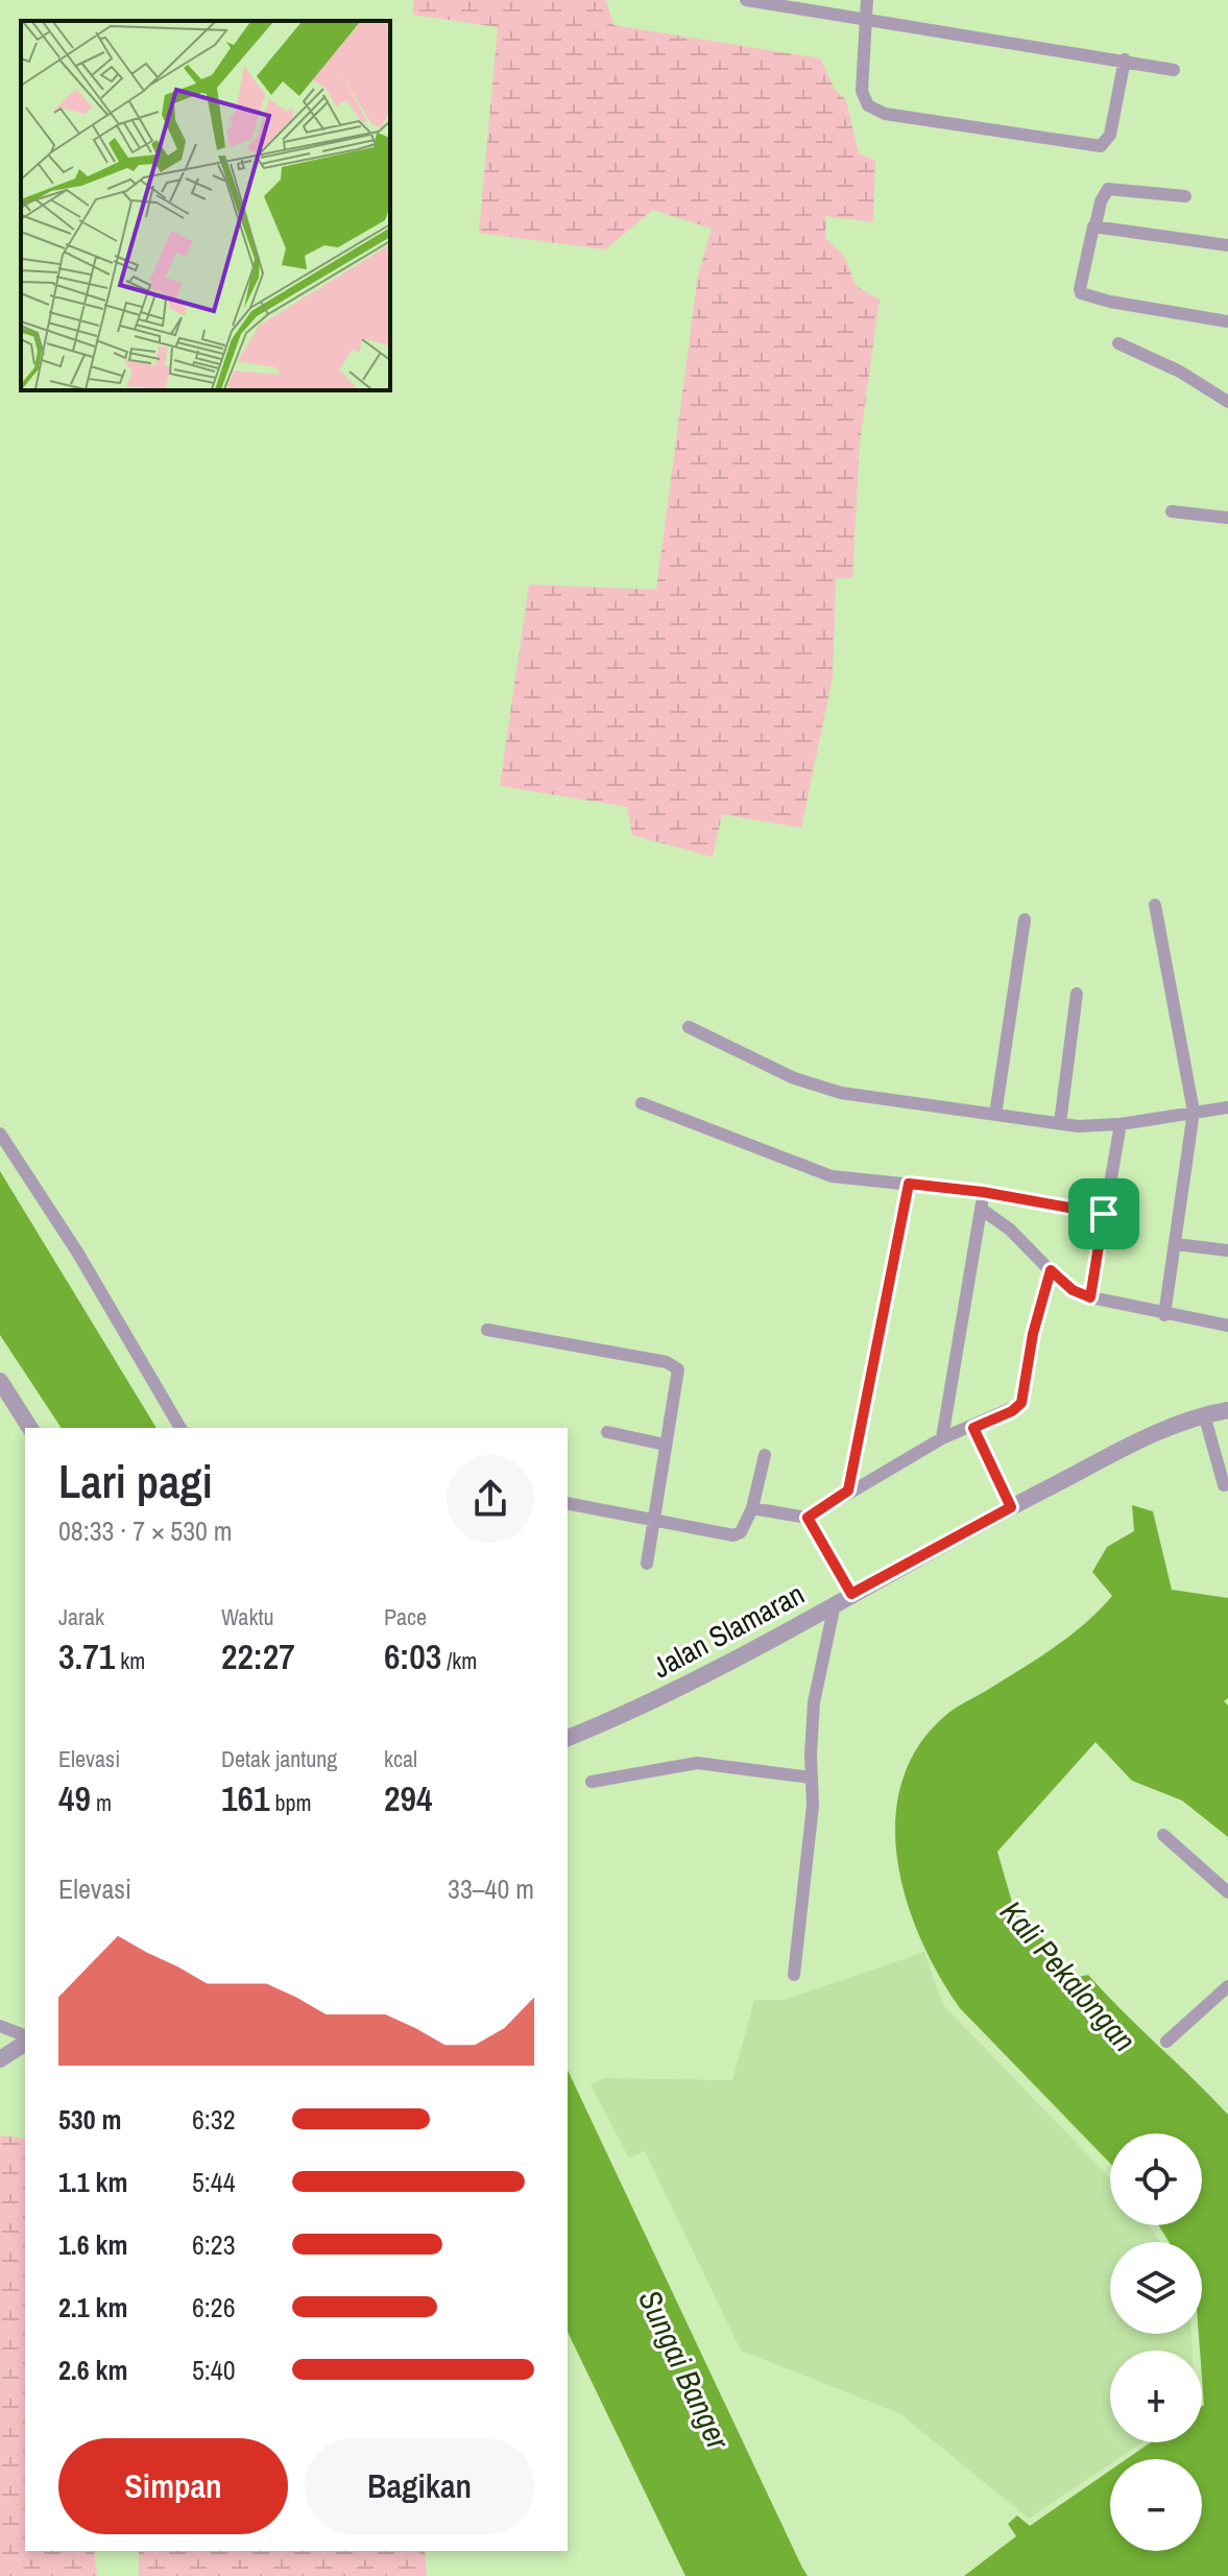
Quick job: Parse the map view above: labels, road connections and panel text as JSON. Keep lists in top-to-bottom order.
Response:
{
  "streets": {
    "street": ["Jalan Slamaran"]
  },
  "water": ["Kali Pekalongan", "Sungai Banger"],
  "page": {
    "heading": ["Lari pagi", "08:33 · 7 × 530 m"],
    "stats": [
      ["Jarak", "3.71 km"],
      ["Waktu", "22:27"],
      ["Pace", "6:03 /km"],
      ["Elevasi", "49 m"],
      ["Detak jantung", "161 bpm"],
      ["kcal", "294"]
    ],
    "chart": ["Elevasi", "33–40 m"],
    "list": [
      {
        "name": "530 m",
        "note": "6:32"
      },
      {
        "name": "1.1 km",
        "note": "5:44"
      },
      {
        "name": "1.6 km",
        "note": "6:23"
      },
      {
        "name": "2.1 km",
        "note": "6:26"
      },
      {
        "name": "2.6 km",
        "note": "5:40"
      }
    ],
    "map_buttons": ["+", "−"],
    "buttons": ["Simpan", "Bagikan"]
  }
}
